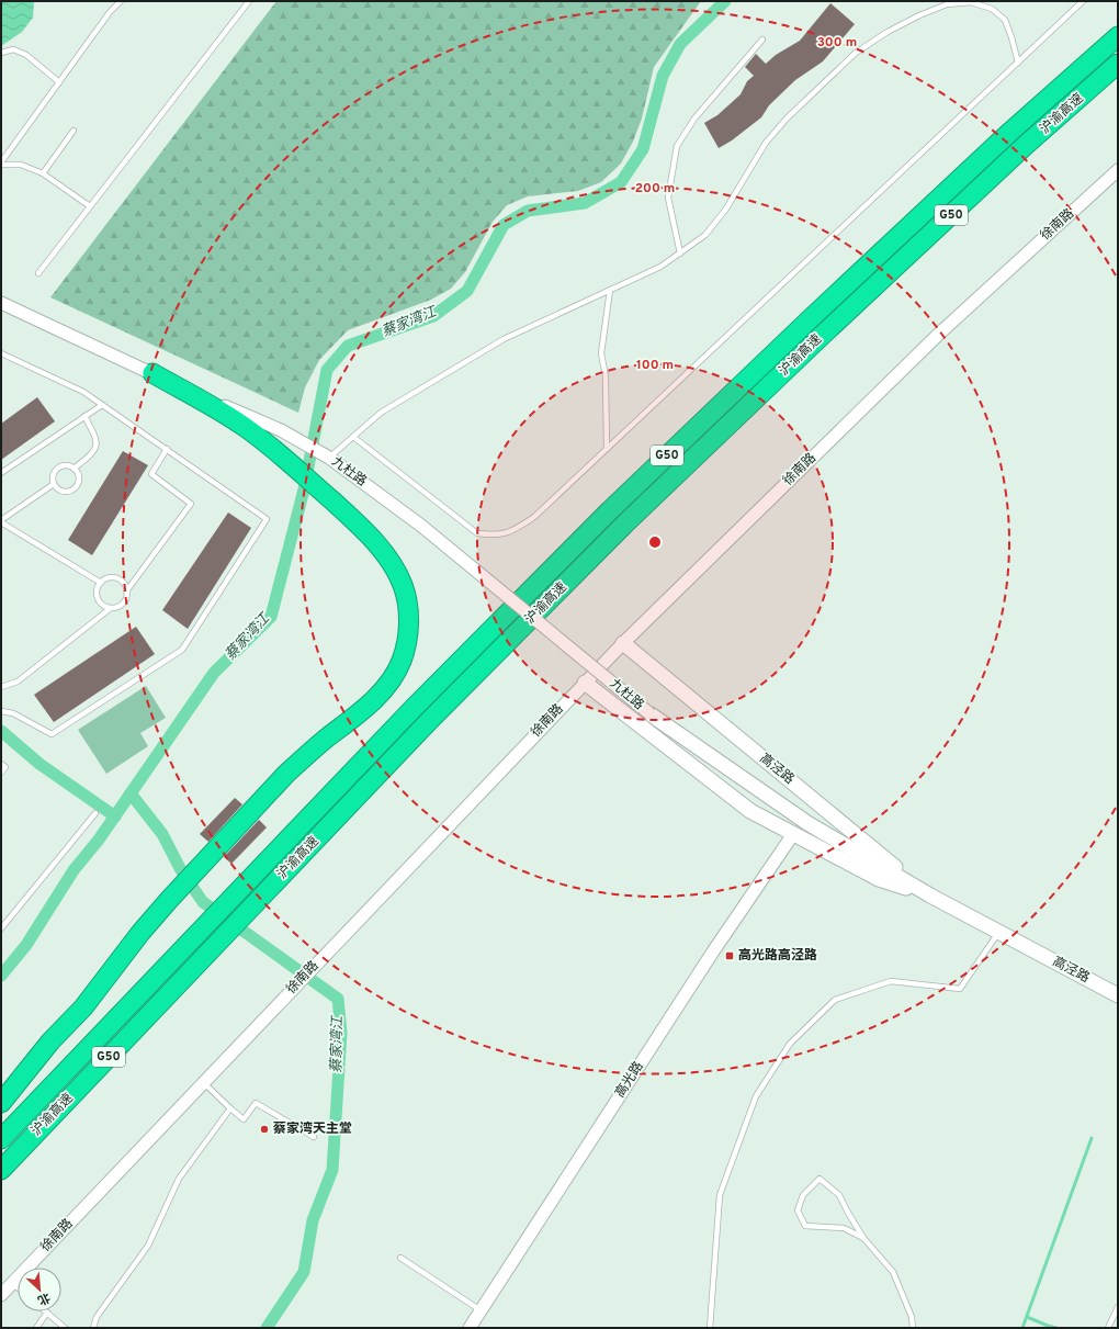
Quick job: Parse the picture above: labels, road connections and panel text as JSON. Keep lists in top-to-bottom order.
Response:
{
  "streets": {
    "highway": ["沪渝高速", "G50"],
    "main road": ["高泾路"],
    "street": ["徐南路", "九杜路", "高光路"]
  },
  "crossings": [
    ["徐南路", "高泾路"],
    ["九杜路", "高泾路"],
    ["高泾路", "高光路"]
  ],
  "water": ["蔡家湾江"],
  "places": {
    "transit": ["高光路高泾路"],
    "other": ["蔡家湾天主堂"]
  },
  "north": "bottom right",
  "rings": ["300 m", "200 m", "100 m"]
}
